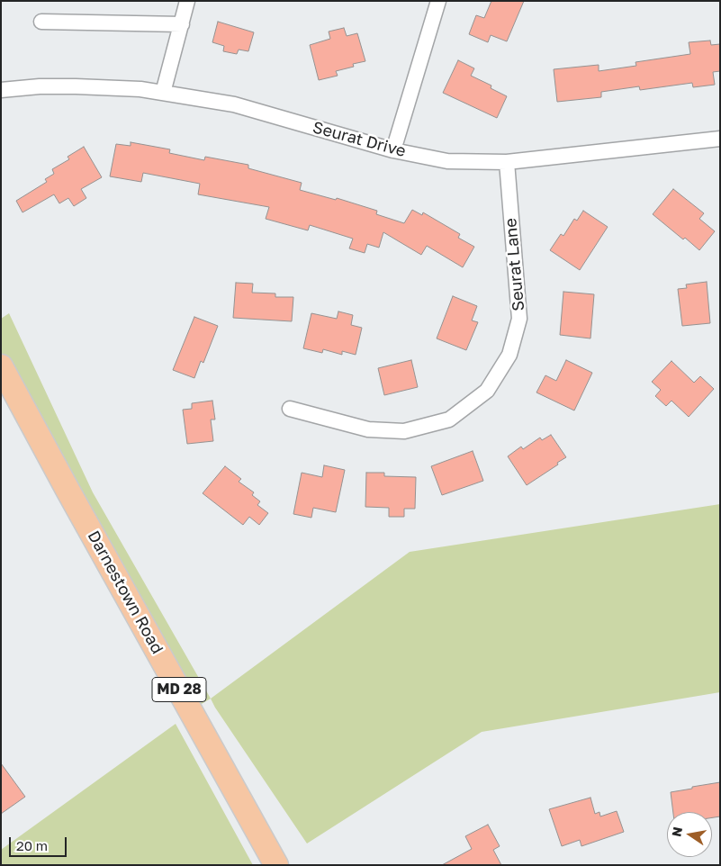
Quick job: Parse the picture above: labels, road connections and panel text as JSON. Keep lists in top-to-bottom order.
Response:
{
  "streets": {
    "main road": ["Darnestown Road", "MD 28"],
    "street": ["Seurat Drive", "Seurat Lane"]
  },
  "crossings": [
    ["Seurat Drive", "Seurat Lane"]
  ],
  "scale_bar": "20 m",
  "north": "left"
}
